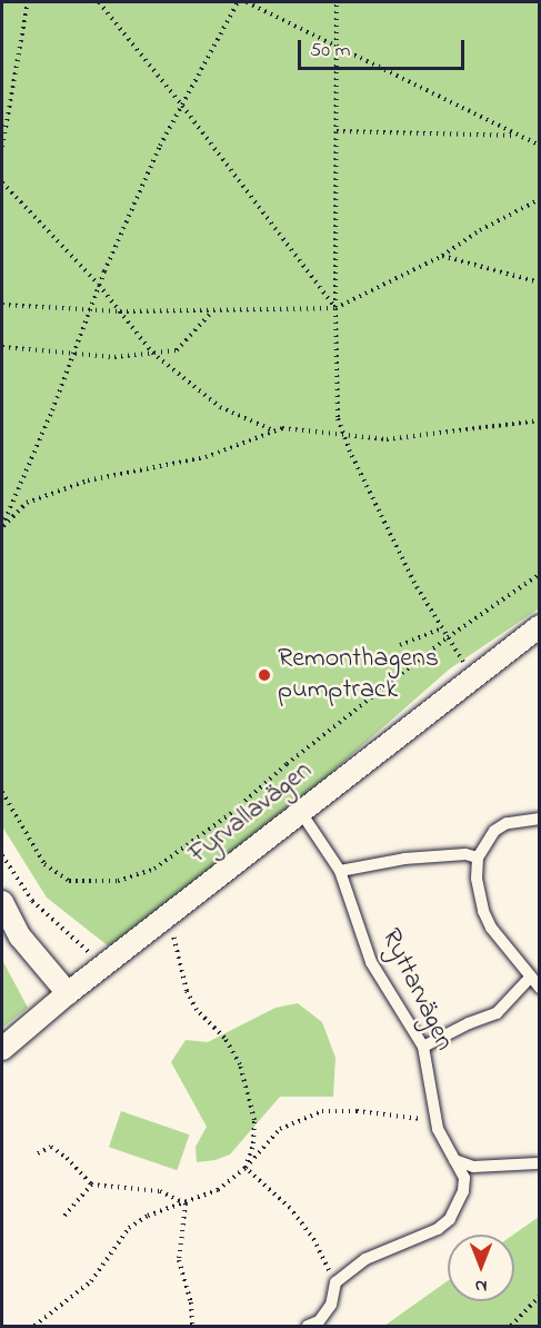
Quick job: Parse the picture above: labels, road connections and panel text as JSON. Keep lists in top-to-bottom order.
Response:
{
  "streets": {
    "street": ["Fyrvallavägen"],
    "lane": ["Ryttarvägen"]
  },
  "crossings": [
    ["Fyrvallavägen", "Ryttarvägen"]
  ],
  "places": ["Remonthagens pumptrack"],
  "scale_bar": "50 m",
  "north": "bottom"
}
